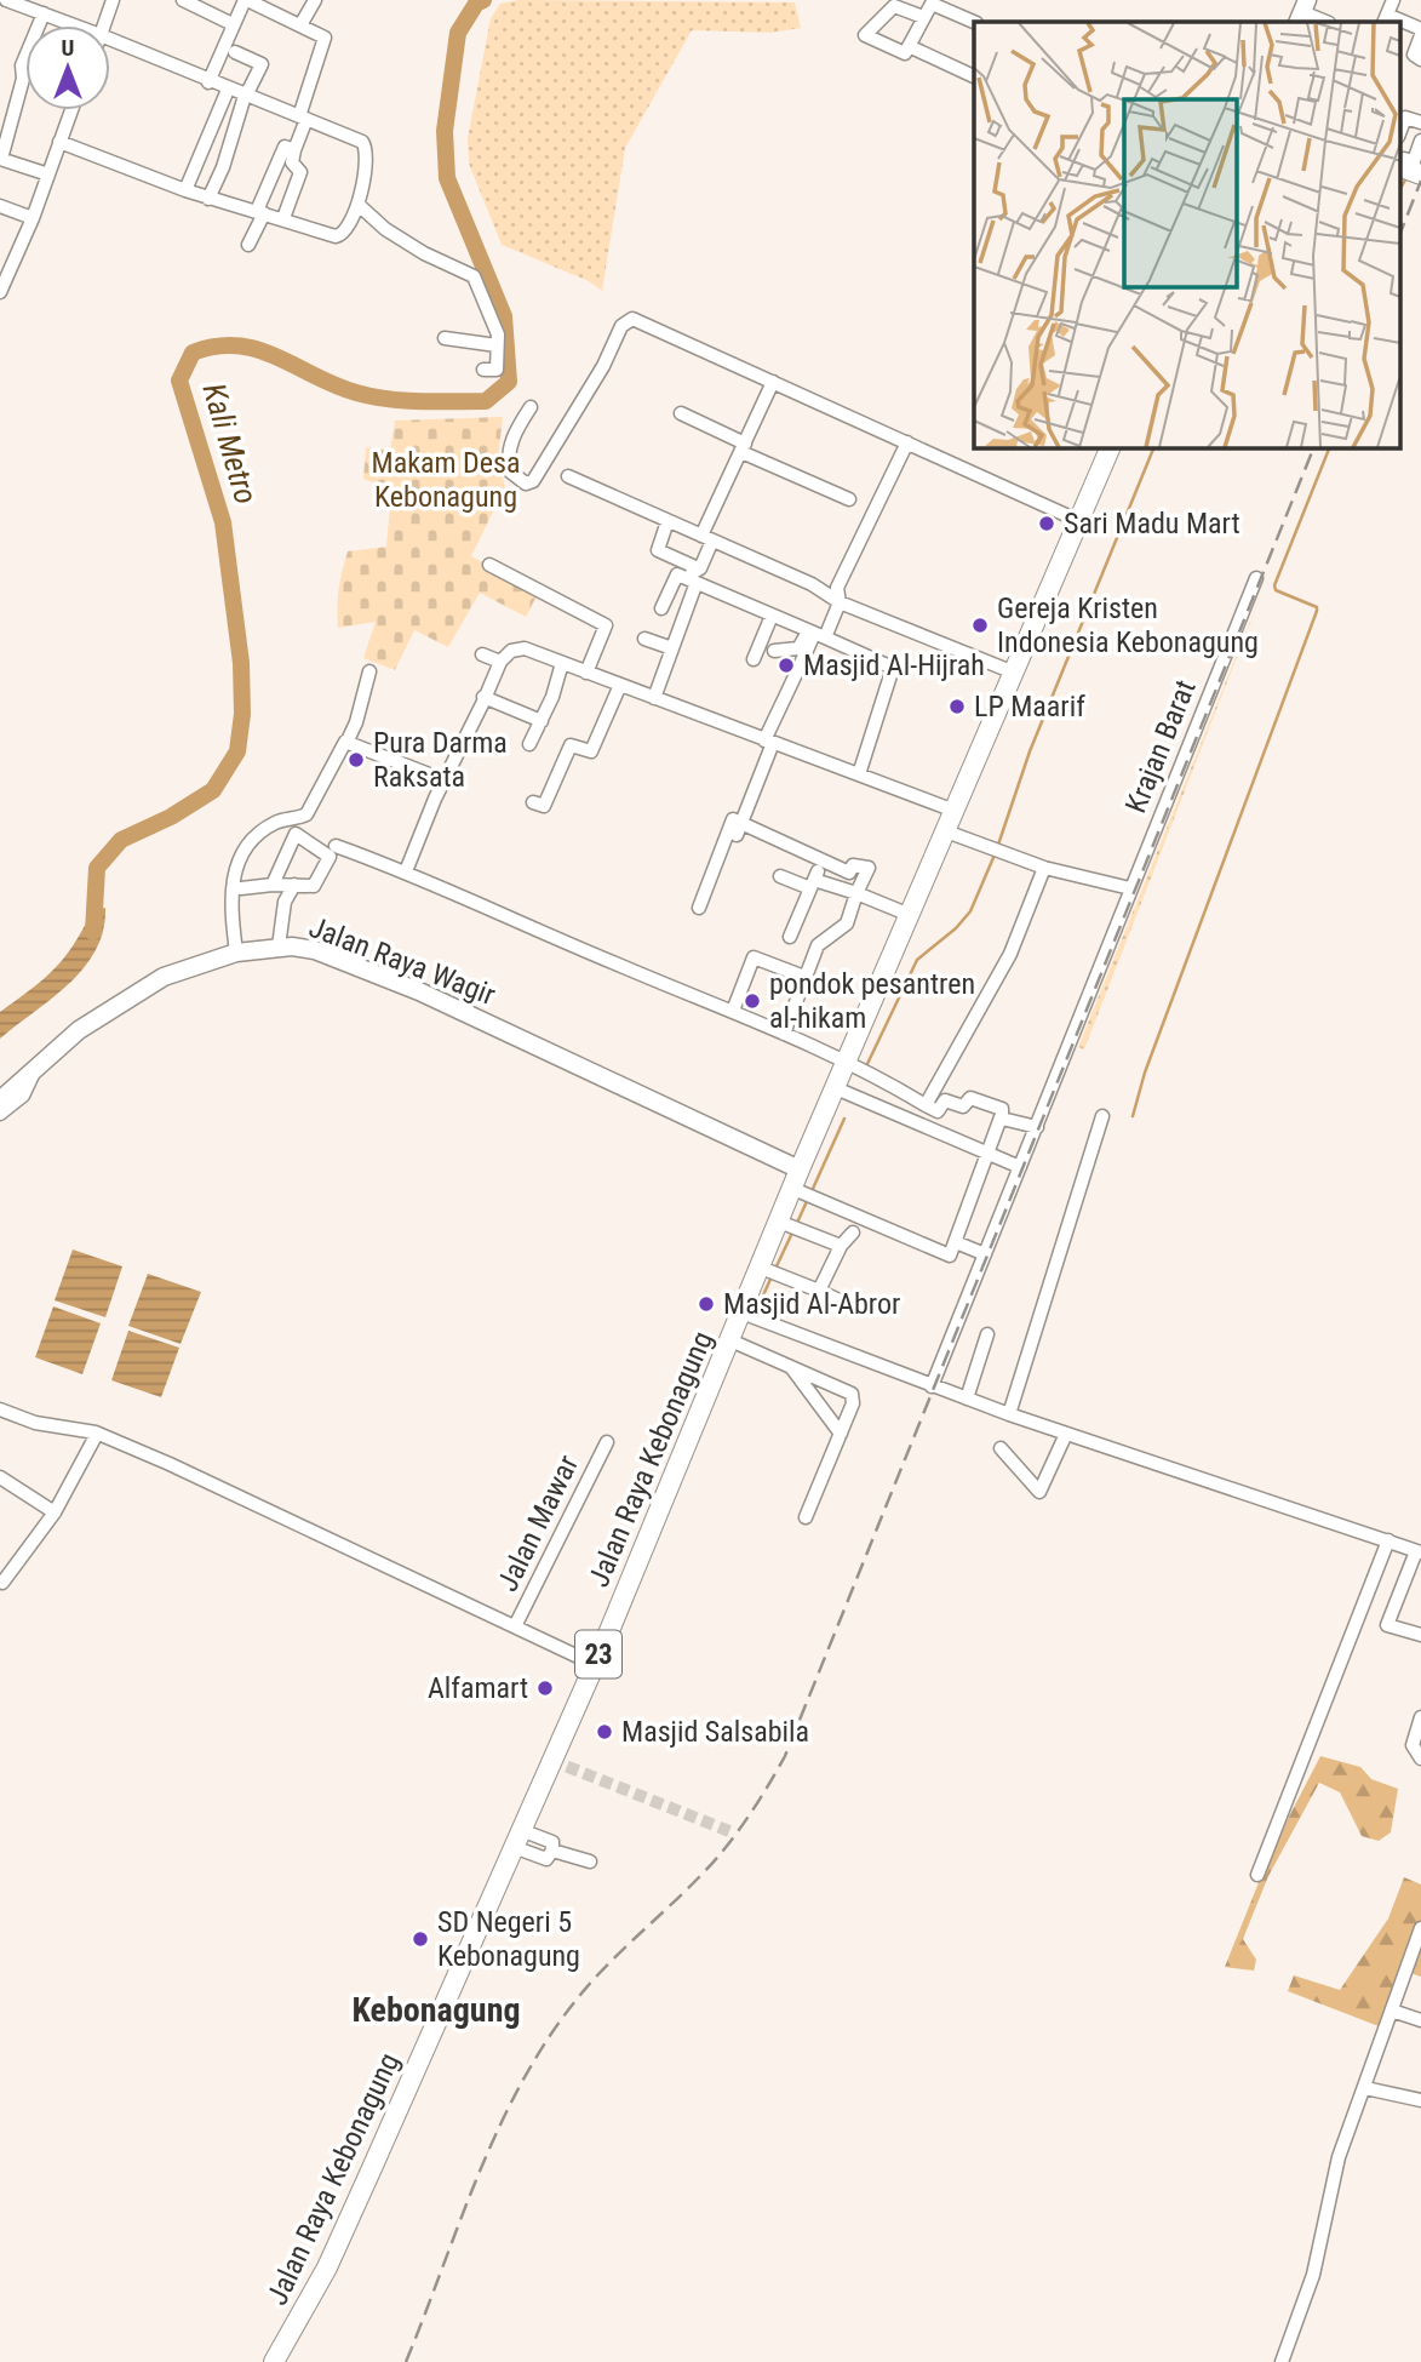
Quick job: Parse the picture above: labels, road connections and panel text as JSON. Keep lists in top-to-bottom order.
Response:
{
  "streets": {
    "highway": ["Jalan Raya Kebonagung", "23"],
    "main road": ["Jalan Raya Wagir"],
    "street": ["Krajan Barat", "Jalan Mawar"]
  },
  "crossings": [
    ["Jalan Raya Wagir", "Jalan Raya Kebonagung"],
    ["Jalan Raya Kebonagung", "23"]
  ],
  "districts": ["Kebonagung"],
  "water": ["Kali Metro"],
  "parks": ["Makam Desa Kebonagung"],
  "places": [
    "Sari Madu Mart",
    "Gereja Kristen Indonesia Kebonagung",
    "Masjid Al-Hijrah",
    "LP Maarif",
    "Pura Darma Raksata",
    "pondok pesantren al-hikam",
    "Masjid Al-Abror",
    "Alfamart",
    "Masjid Salsabila",
    "SD Negeri 5 Kebonagung"
  ],
  "north": "top"
}
